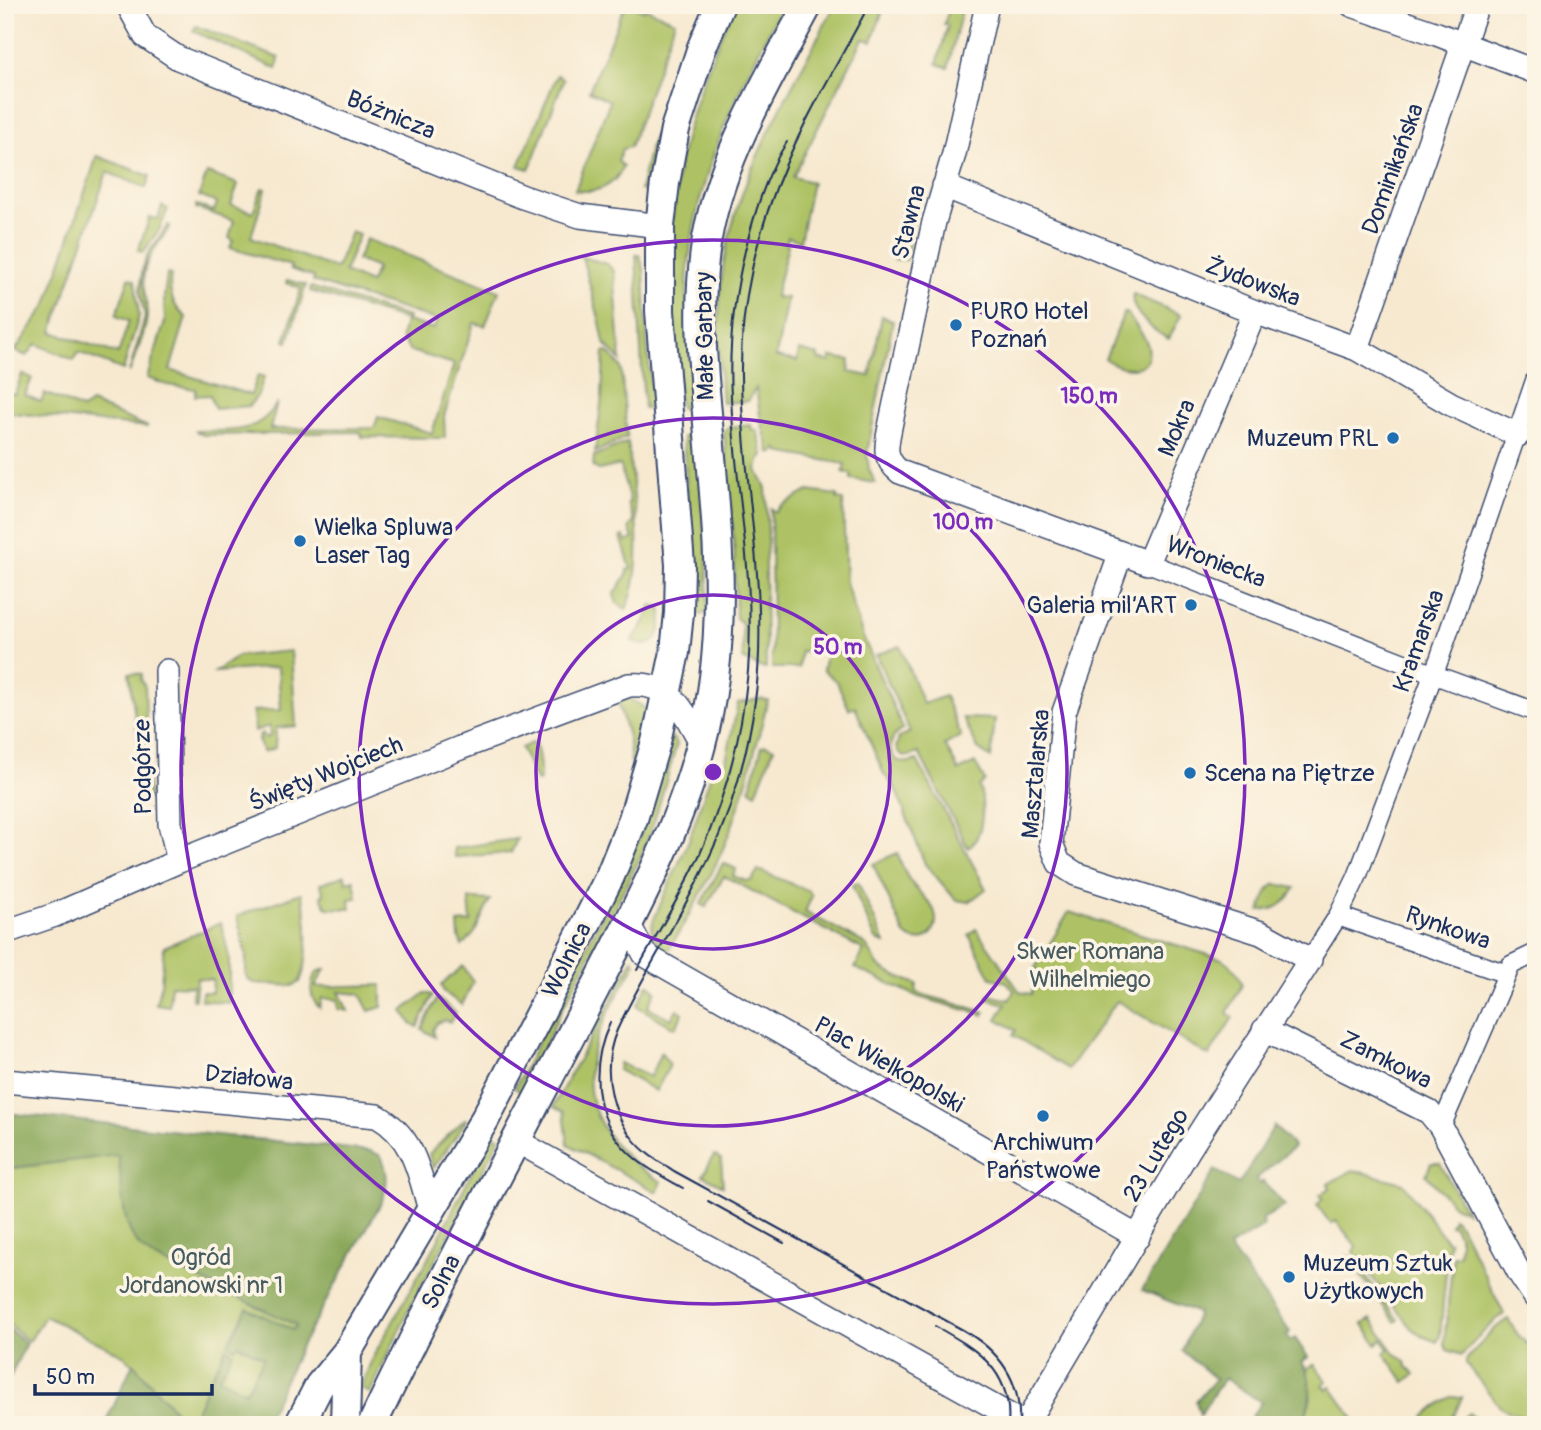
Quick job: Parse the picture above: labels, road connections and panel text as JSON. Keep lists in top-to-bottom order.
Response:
{
  "streets": {
    "street": [
      "Bóżnicza",
      "Dominikańska",
      "Stawna",
      "Żydowska",
      "Małe Garbary",
      "Mokra",
      "Wroniecka",
      "Kramarska",
      "Podgórze",
      "Święty Wojciech",
      "Masztalarska",
      "Rynkowa",
      "Wolnica",
      "Zamkowa",
      "Plac Wielkopolski",
      "Działowa",
      "23 Lutego",
      "Solna"
    ]
  },
  "crossings": [
    ["Bóżnicza", "Małe Garbary"],
    ["Dominikańska", "Żydowska"],
    ["Stawna", "Żydowska"],
    ["Stawna", "Wroniecka"],
    ["Żydowska", "Mokra"],
    ["Żydowska", "Kramarska"],
    ["Małe Garbary", "Święty Wojciech"],
    ["Małe Garbary", "Wolnica"],
    ["Mokra", "Wroniecka"],
    ["Wroniecka", "Kramarska"],
    ["Wroniecka", "Masztalarska"],
    ["Kramarska", "Rynkowa"],
    ["Kramarska", "23 Lutego"],
    ["Podgórze", "Święty Wojciech"],
    ["Święty Wojciech", "Wolnica"],
    ["Masztalarska", "23 Lutego"],
    ["Rynkowa", "Zamkowa"],
    ["Rynkowa", "23 Lutego"],
    ["Wolnica", "Plac Wielkopolski"],
    ["Wolnica", "Działowa"],
    ["Wolnica", "Solna"],
    ["Zamkowa", "23 Lutego"],
    ["Plac Wielkopolski", "23 Lutego"],
    ["Działowa", "Solna"]
  ],
  "parks": ["Skwer Romana Wilhelmiego", "Ogród Jordanowski nr 1"],
  "places": [
    "PURO Hotel Poznań",
    "Muzeum PRL",
    "Wielka Spluwa Laser Tag",
    "Galeria mil’ART",
    "Scena na Piętrze",
    "Archiwum Państwowe",
    "Muzeum Sztuk Użytkowych"
  ],
  "scale_bar": "50 m",
  "rings": ["150 m", "100 m", "50 m"]
}
